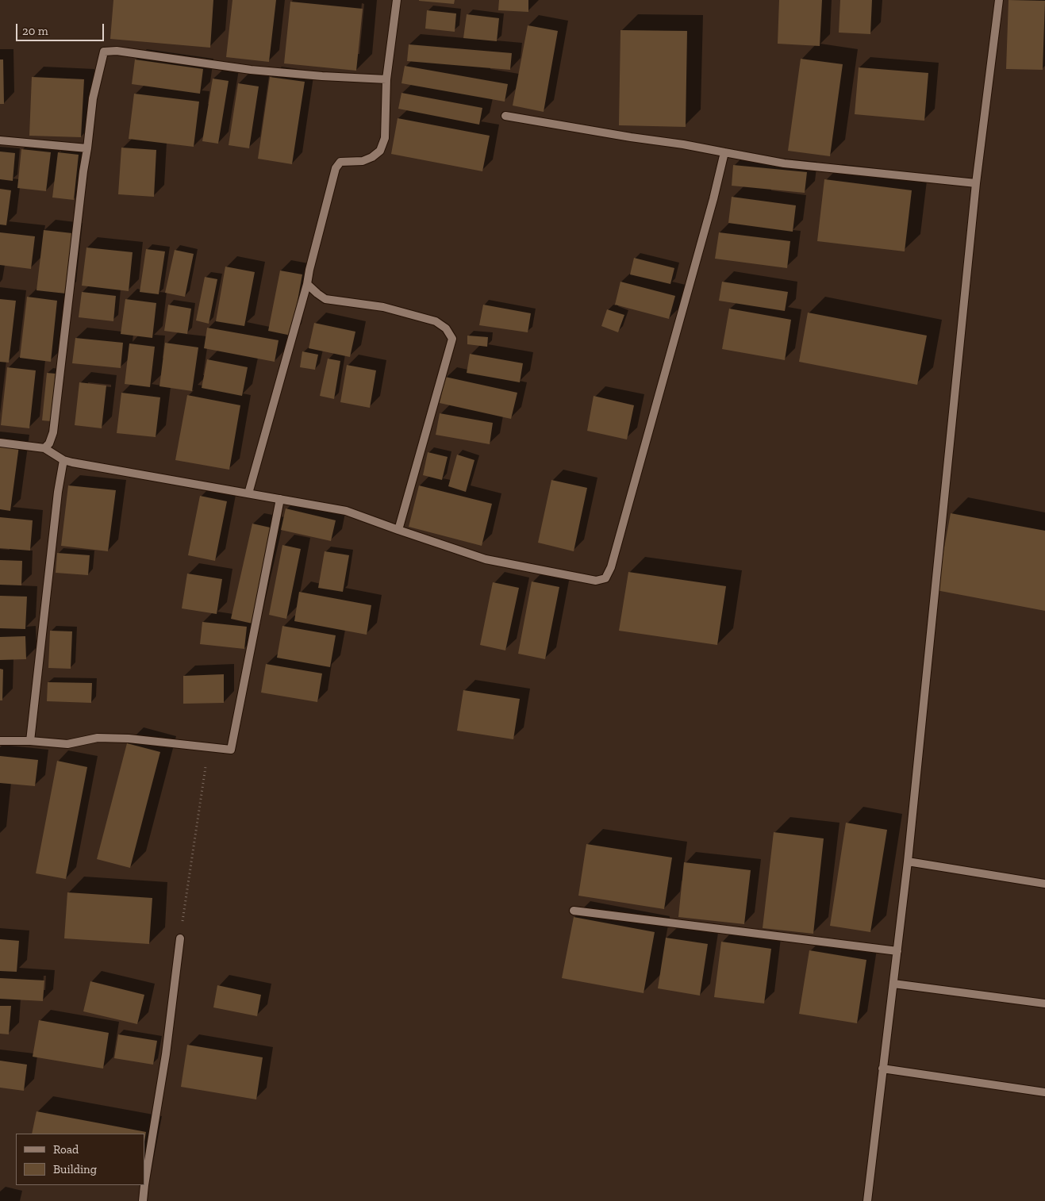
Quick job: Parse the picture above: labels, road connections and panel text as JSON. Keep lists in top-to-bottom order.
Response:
{
  "legend": ["Road", "Building"],
  "scale_bar": "20 m"
}
